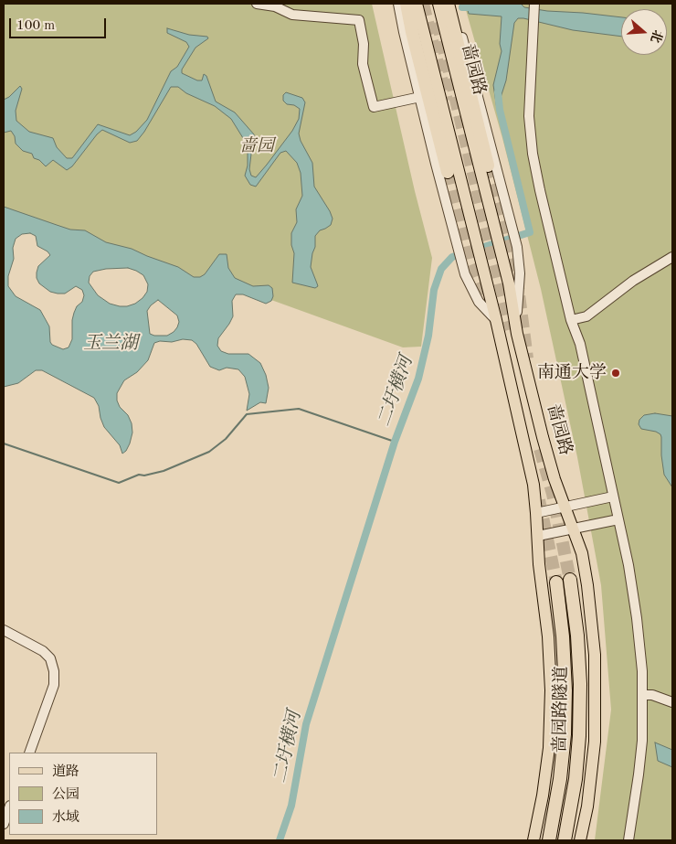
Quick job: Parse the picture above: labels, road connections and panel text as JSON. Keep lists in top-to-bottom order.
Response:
{
  "streets": {
    "highway": ["啬园路隧道"],
    "main road": ["啬园路"]
  },
  "water": ["玉兰湖", "二圩横河"],
  "parks": ["啬园"],
  "places": ["南通大学"],
  "legend": ["道路", "公园", "水域"],
  "scale_bar": "100 m",
  "north": "right"
}
